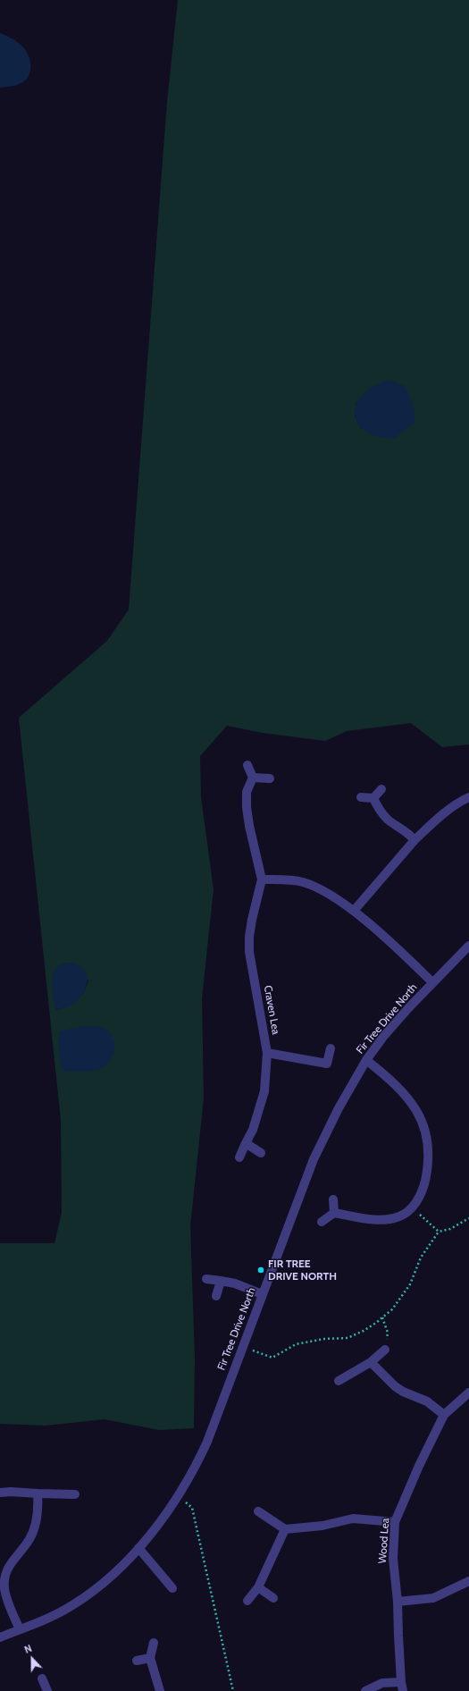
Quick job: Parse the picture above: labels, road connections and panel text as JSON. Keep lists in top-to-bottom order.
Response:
{
  "streets": {
    "street": ["Craven Lea", "Fir Tree Drive North", "Wood Lea"]
  },
  "places": ["FIR TREE DRIVE NORTH"],
  "north": "top"
}
